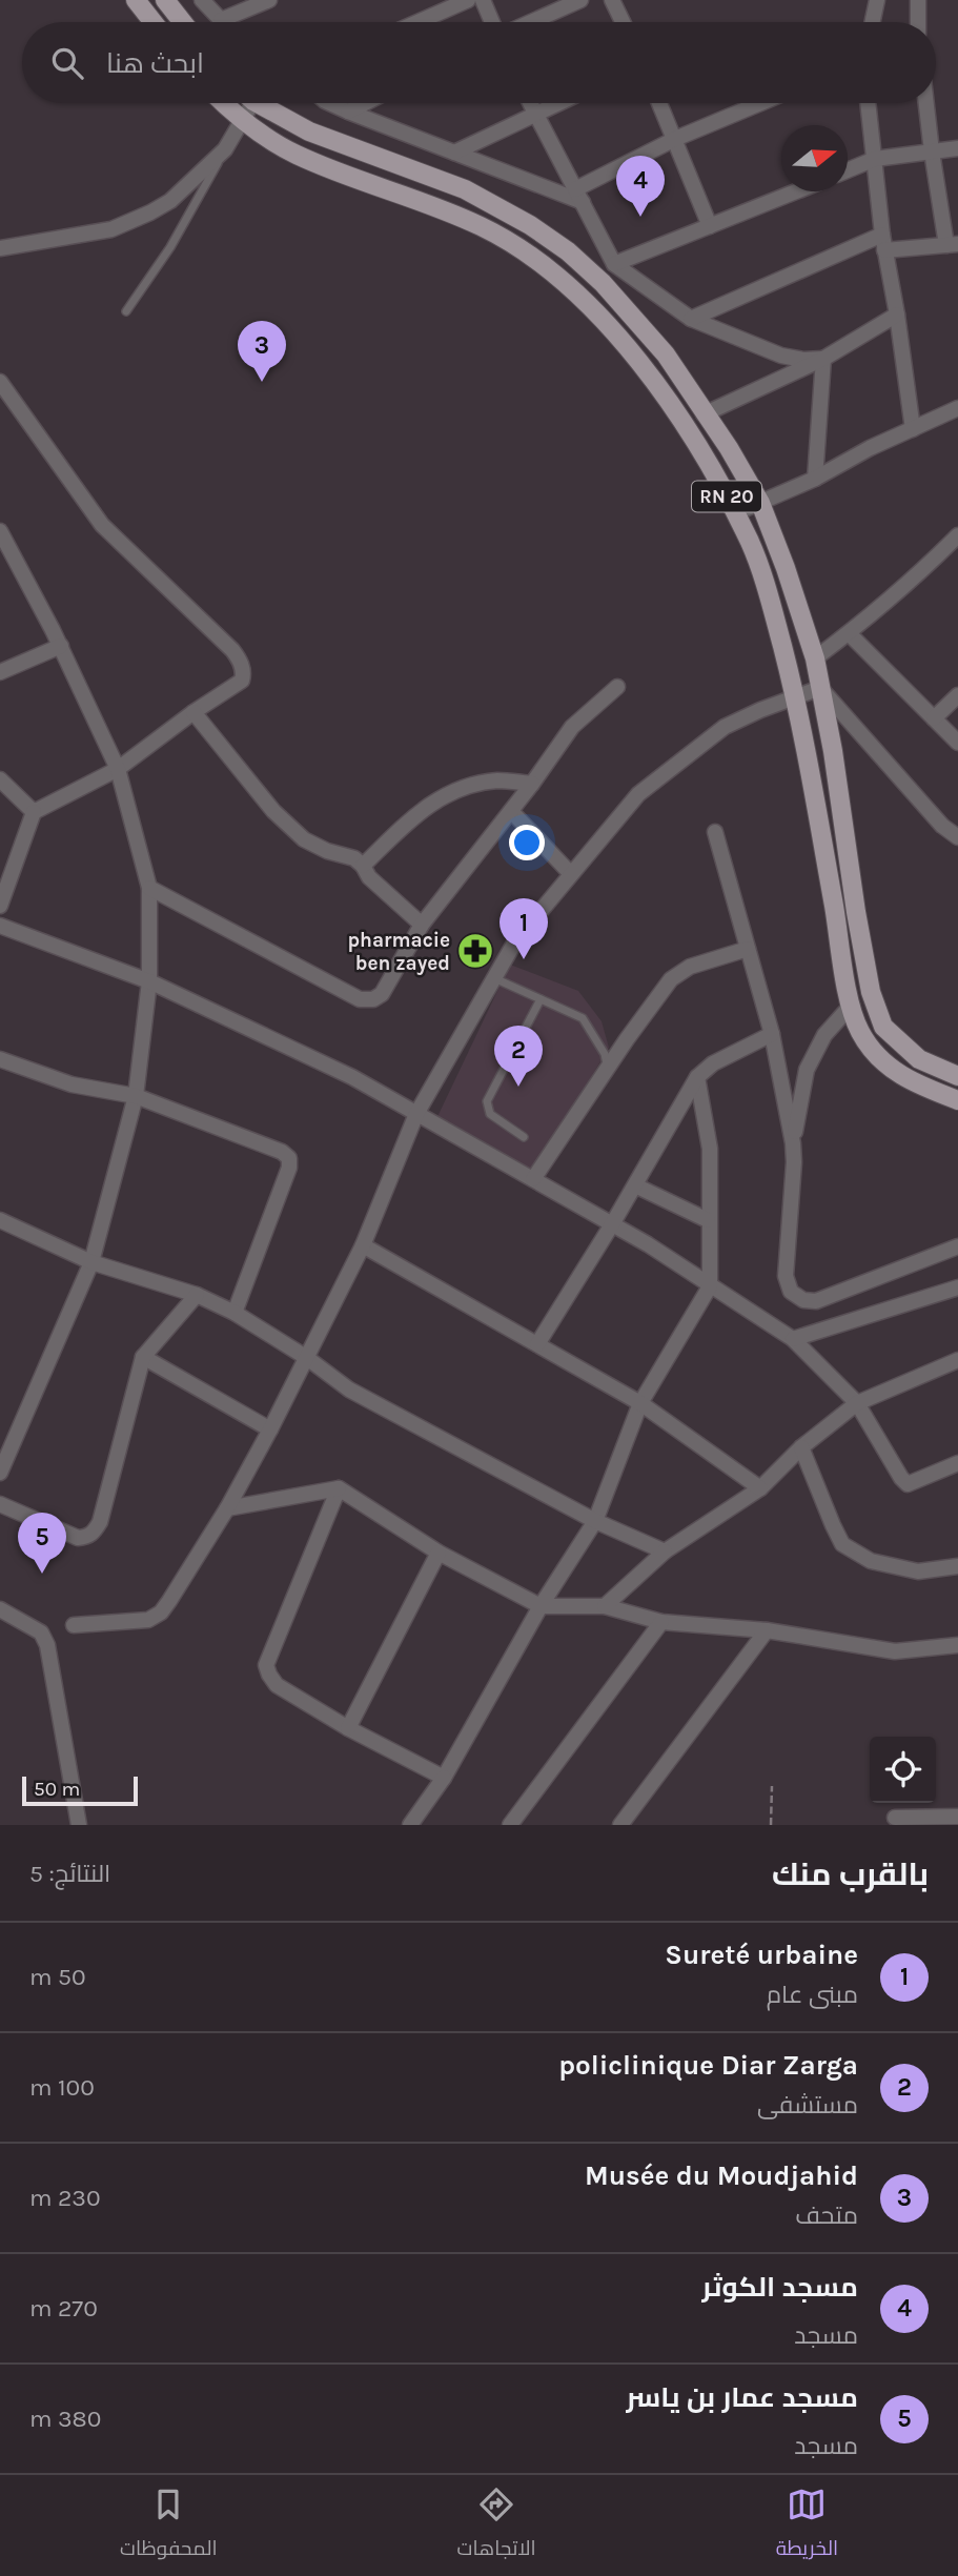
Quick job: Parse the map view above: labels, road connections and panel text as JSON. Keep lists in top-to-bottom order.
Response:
{
  "streets": {
    "main road": ["RN 20"]
  },
  "places": {
    "pharmacy": ["pharmacie ben zayed"]
  },
  "scale_bar": "50 m",
  "north": "right",
  "page": {
    "search": "ابحث هنا",
    "pins": [
      "4",
      "3",
      "1",
      "2",
      "5"
    ],
    "scale": "50 m",
    "heading": ["بالقرب منك", "النتائج: 5"],
    "list": [
      {
        "mark": "1",
        "name": "Sureté urbaine",
        "note": "مبنى عام",
        "value": "50 m"
      },
      {
        "mark": "2",
        "name": "policlinique Diar Zarga",
        "note": "مستشفى",
        "value": "100 m"
      },
      {
        "mark": "3",
        "name": "Musée du Moudjahid",
        "note": "متحف",
        "value": "230 m"
      },
      {
        "mark": "4",
        "name": "مسجد الكوثر",
        "note": "مسجد",
        "value": "270 m"
      },
      {
        "mark": "5",
        "name": "مسجد عمار بن ياسر",
        "note": "مسجد",
        "value": "380 m"
      }
    ],
    "nav": ["الخريطة", "الاتجاهات", "المحفوظات"]
  }
}
